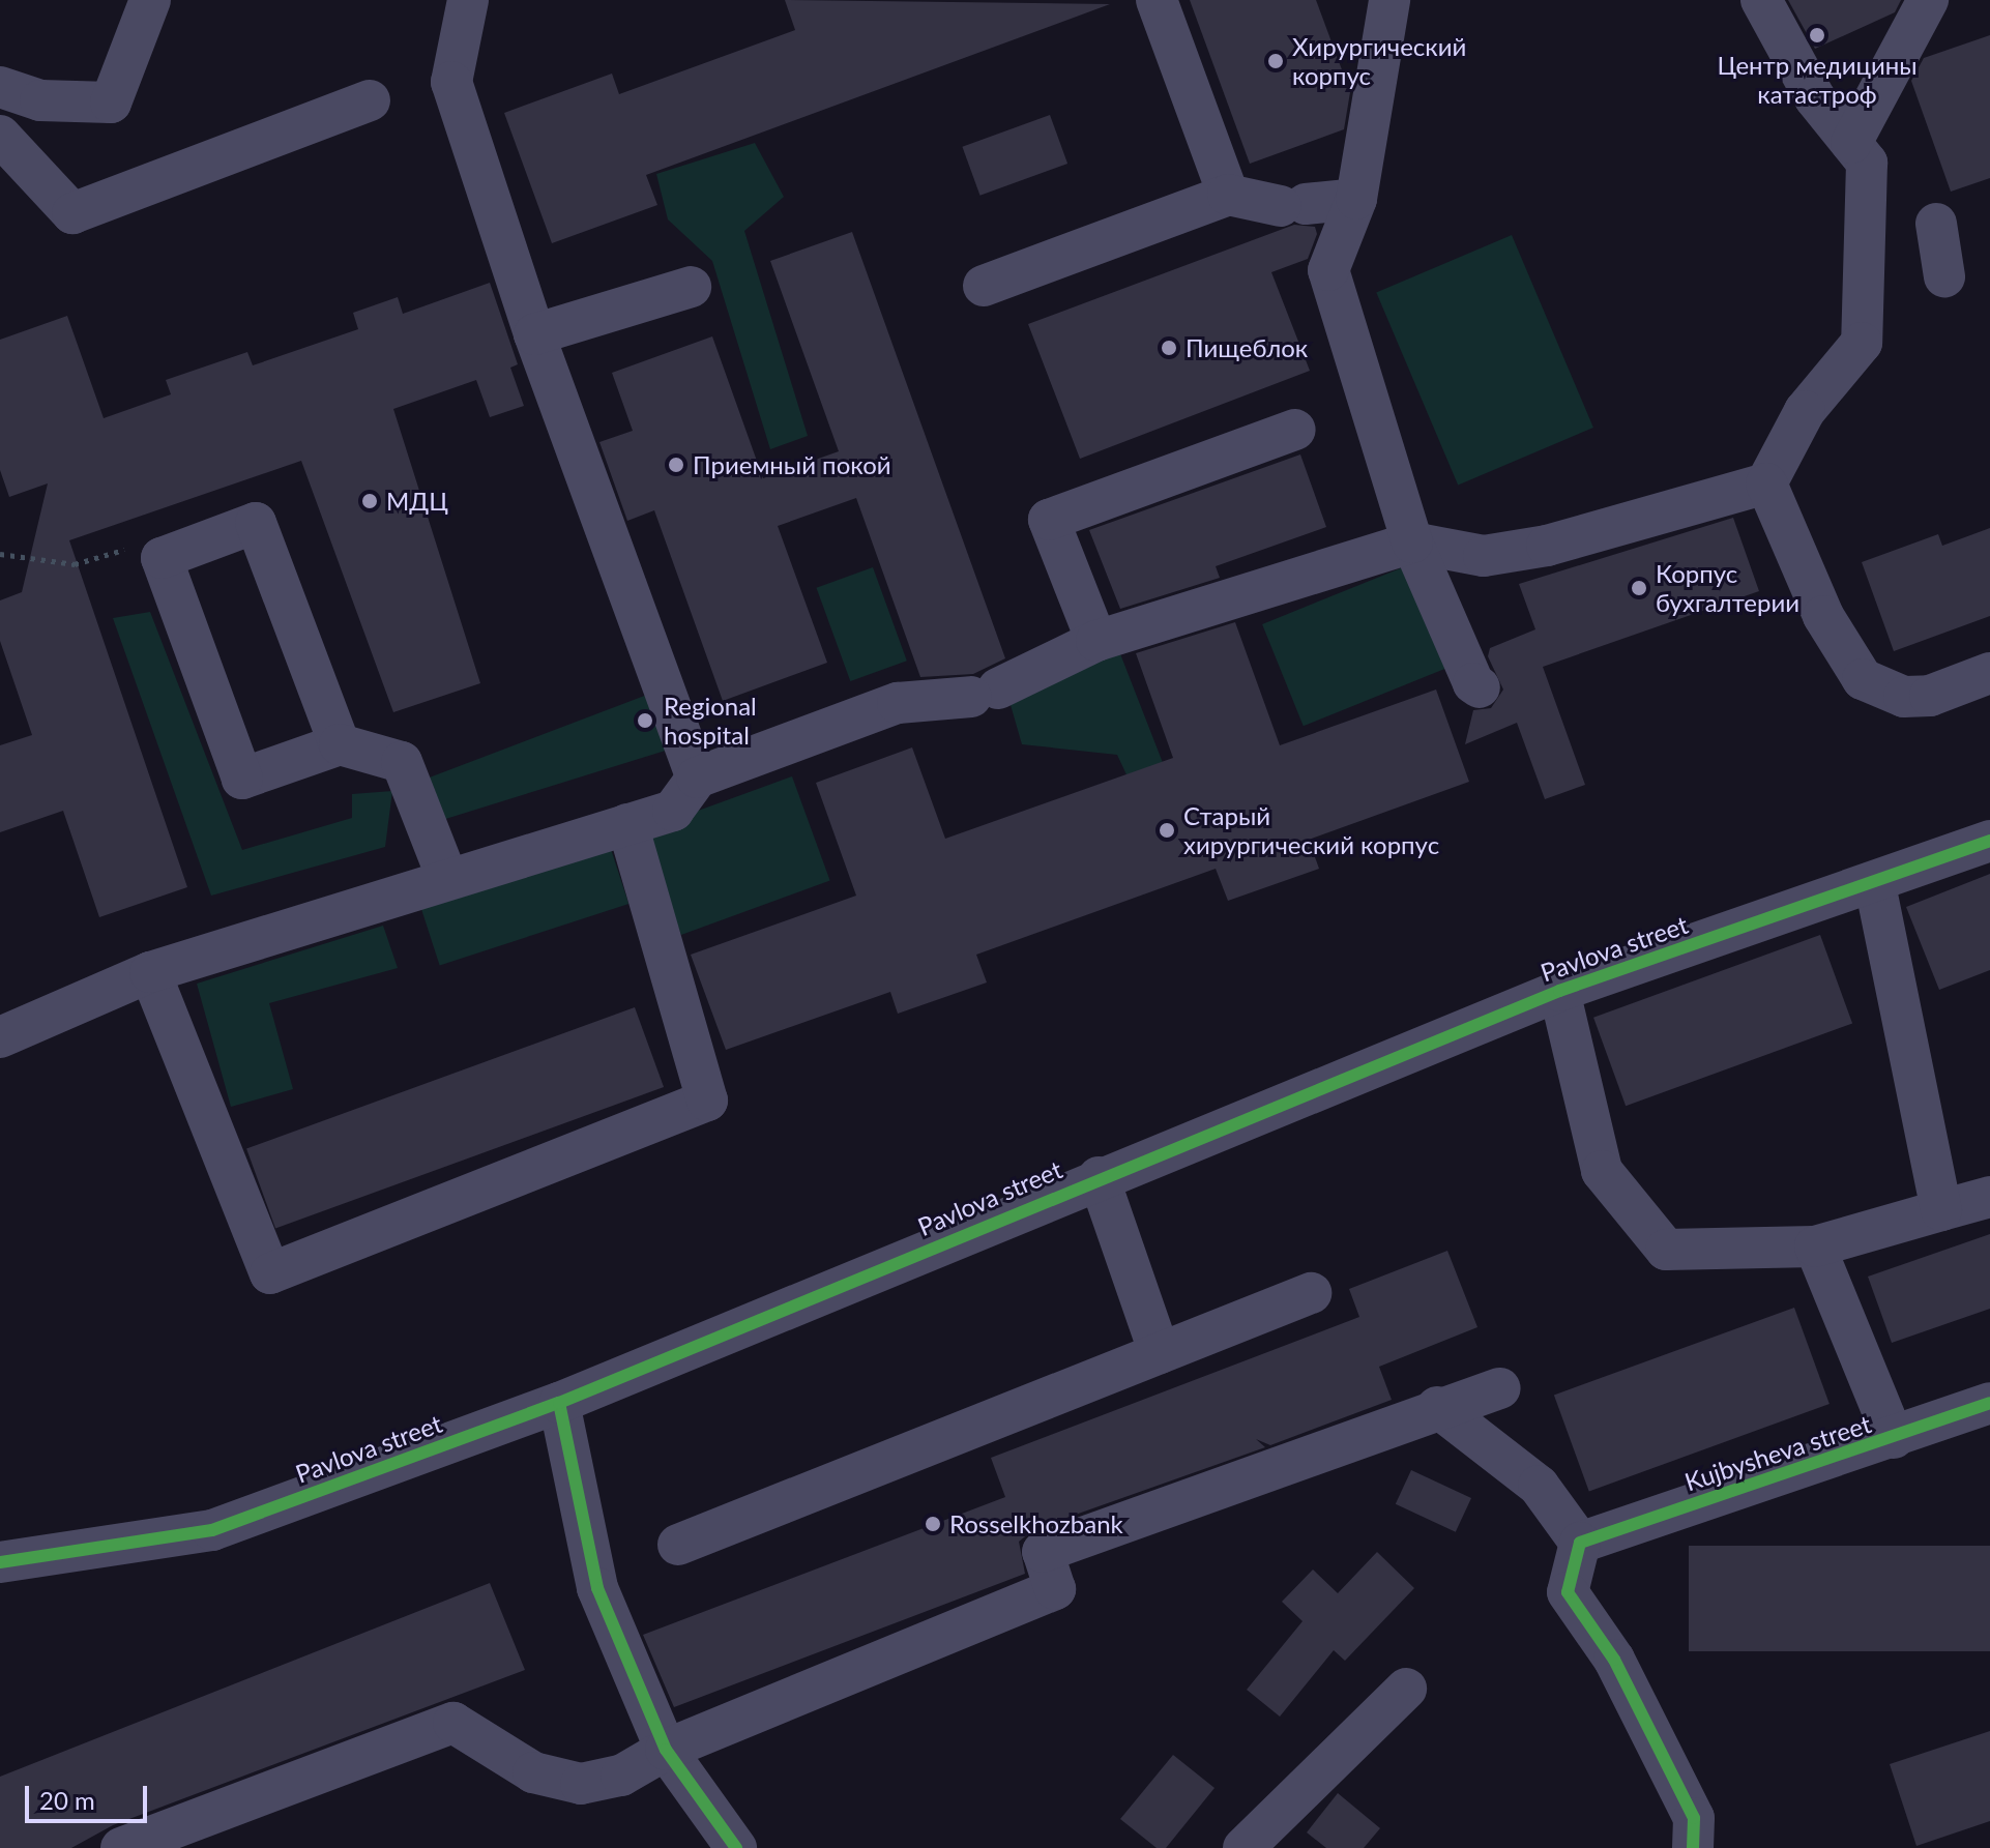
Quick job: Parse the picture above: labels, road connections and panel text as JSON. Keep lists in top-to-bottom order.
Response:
{
  "streets": {
    "street": ["Pavlova street", "Kujbysheva street"]
  },
  "places": [
    "Центр медицины катастроф",
    "Хирургический корпус",
    "Пищеблок",
    "Приемный покой",
    "МДЦ",
    "Корпус бухгалтерии",
    "Regional hospital",
    "Старый хирургический корпус",
    "Rosselkhozbank"
  ],
  "scale_bar": "20 m"
}
